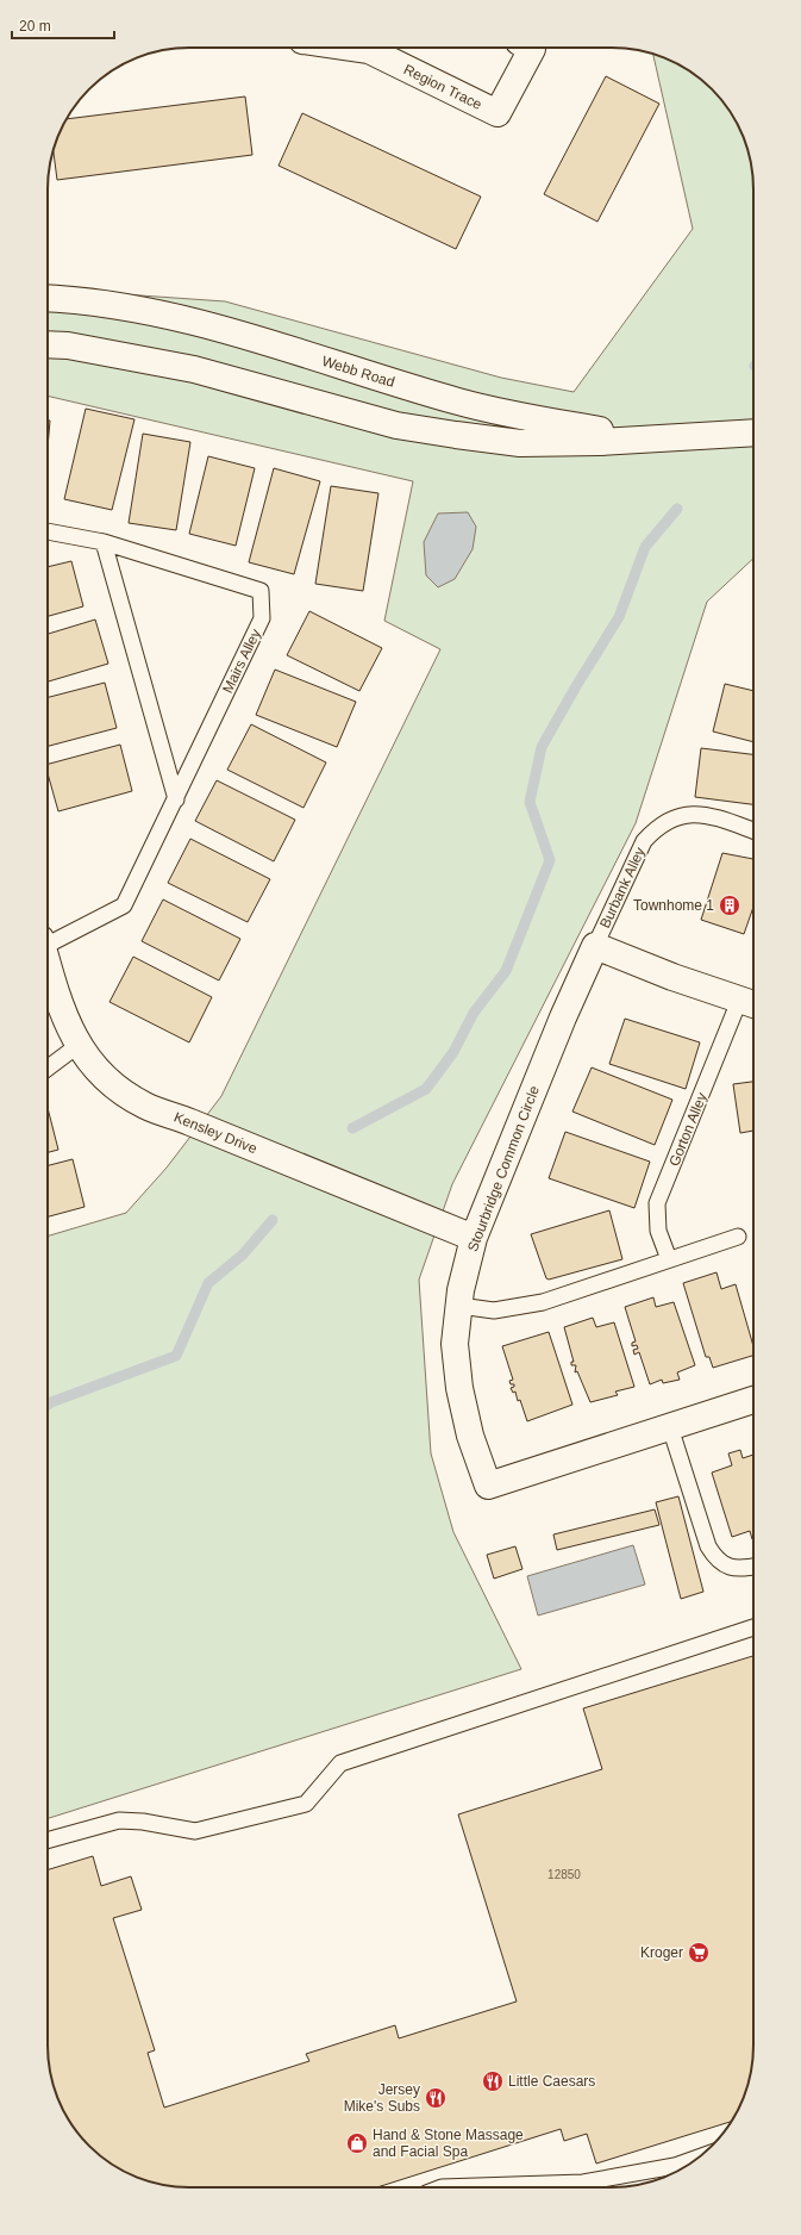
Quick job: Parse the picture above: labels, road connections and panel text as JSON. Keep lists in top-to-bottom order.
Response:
{
  "streets": {
    "street": [
      "Region Trace",
      "Webb Road",
      "Kensley Drive",
      "Stourbridge Common Circle"
    ],
    "lane": ["Mairs Alley", "Burbank Alley", "Gorton Alley"]
  },
  "crossings": [
    ["Burbank Alley", "Stourbridge Common Circle"],
    ["Kensley Drive", "Stourbridge Common Circle"]
  ],
  "places": {
    "building": ["Townhome 1"],
    "supermarket": ["Kroger"],
    "restaurant": ["Little Caesars", "Jersey Mike's Subs"],
    "shop": ["Hand & Stone Massage and Facial Spa"]
  },
  "house_numbers": ["12850"],
  "scale_bar": "20 m"
}
